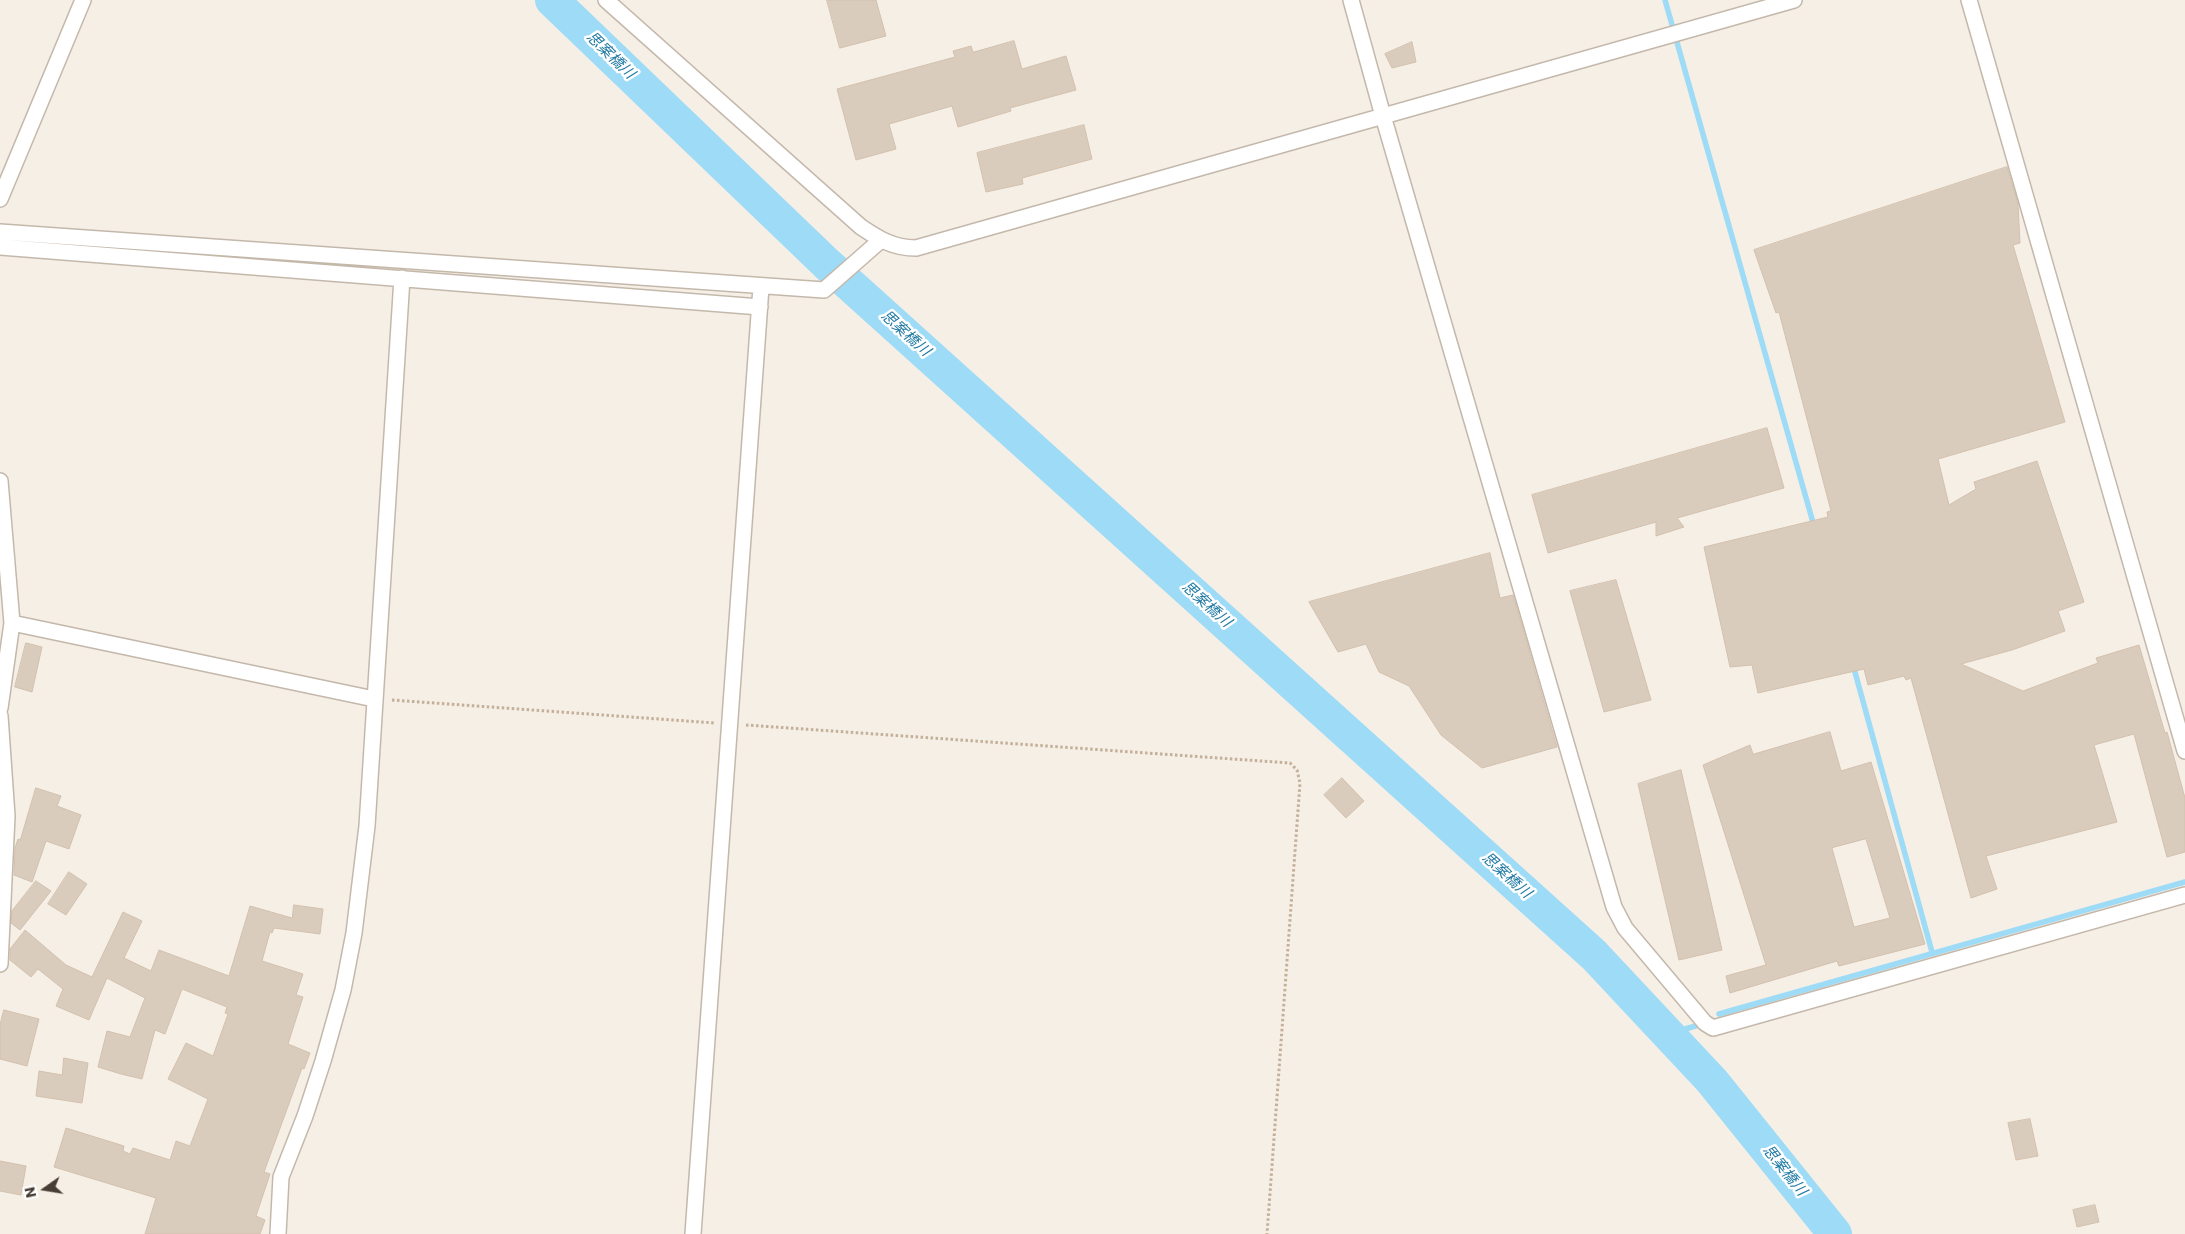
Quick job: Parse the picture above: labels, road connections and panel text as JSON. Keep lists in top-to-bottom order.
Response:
{
  "water": ["思案橋川"],
  "north": "left"
}
